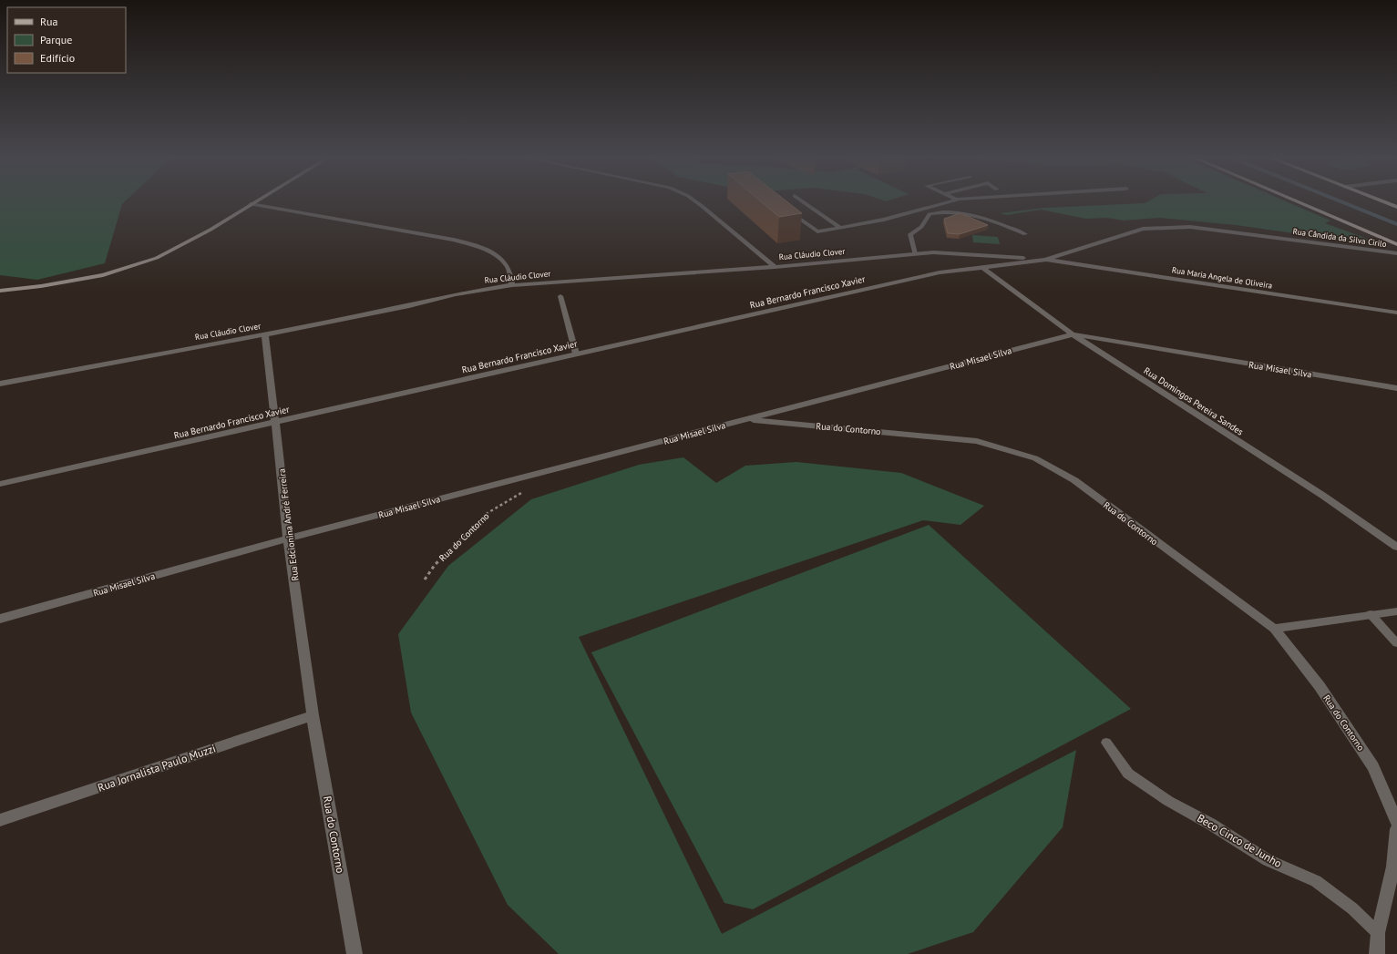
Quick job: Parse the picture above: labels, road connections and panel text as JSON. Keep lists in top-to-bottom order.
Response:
{
  "streets": {
    "street": [
      "Rua Cândida da Silva Cirilo",
      "Rua Cláudio Clover",
      "Rua Maria Angela de Oliveira",
      "Rua Bernardo Francisco Xavier",
      "Rua Misael Silva",
      "Rua Domingos Pereira Sandes",
      "Rua do Contorno",
      "Rua Edcionina André Ferreira",
      "Rua Jornalista Paulo Muzzi"
    ],
    "lane": ["Beco Cinco de Junho"]
  },
  "crossings": [
    ["Rua Cândida da Silva Cirilo", "Rua Cláudio Clover"],
    ["Rua Cândida da Silva Cirilo", "Rua Maria Angela de Oliveira"],
    ["Rua Cândida da Silva Cirilo", "Rua Bernardo Francisco Xavier"],
    ["Rua Cláudio Clover", "Rua Maria Angela de Oliveira"],
    ["Rua Cláudio Clover", "Rua Bernardo Francisco Xavier"],
    ["Rua Cláudio Clover", "Rua Edcionina André Ferreira"],
    ["Rua Maria Angela de Oliveira", "Rua Bernardo Francisco Xavier"],
    ["Rua Bernardo Francisco Xavier", "Rua Domingos Pereira Sandes"],
    ["Rua Bernardo Francisco Xavier", "Rua Edcionina André Ferreira"],
    ["Rua Misael Silva", "Rua Domingos Pereira Sandes"],
    ["Rua Misael Silva", "Rua do Contorno"],
    ["Rua Misael Silva", "Rua Edcionina André Ferreira"],
    ["Rua do Contorno", "Rua Edcionina André Ferreira"],
    ["Rua do Contorno", "Rua Jornalista Paulo Muzzi"],
    ["Rua Edcionina André Ferreira", "Rua Jornalista Paulo Muzzi"]
  ],
  "legend": ["Rua", "Parque", "Edifício"]
}
